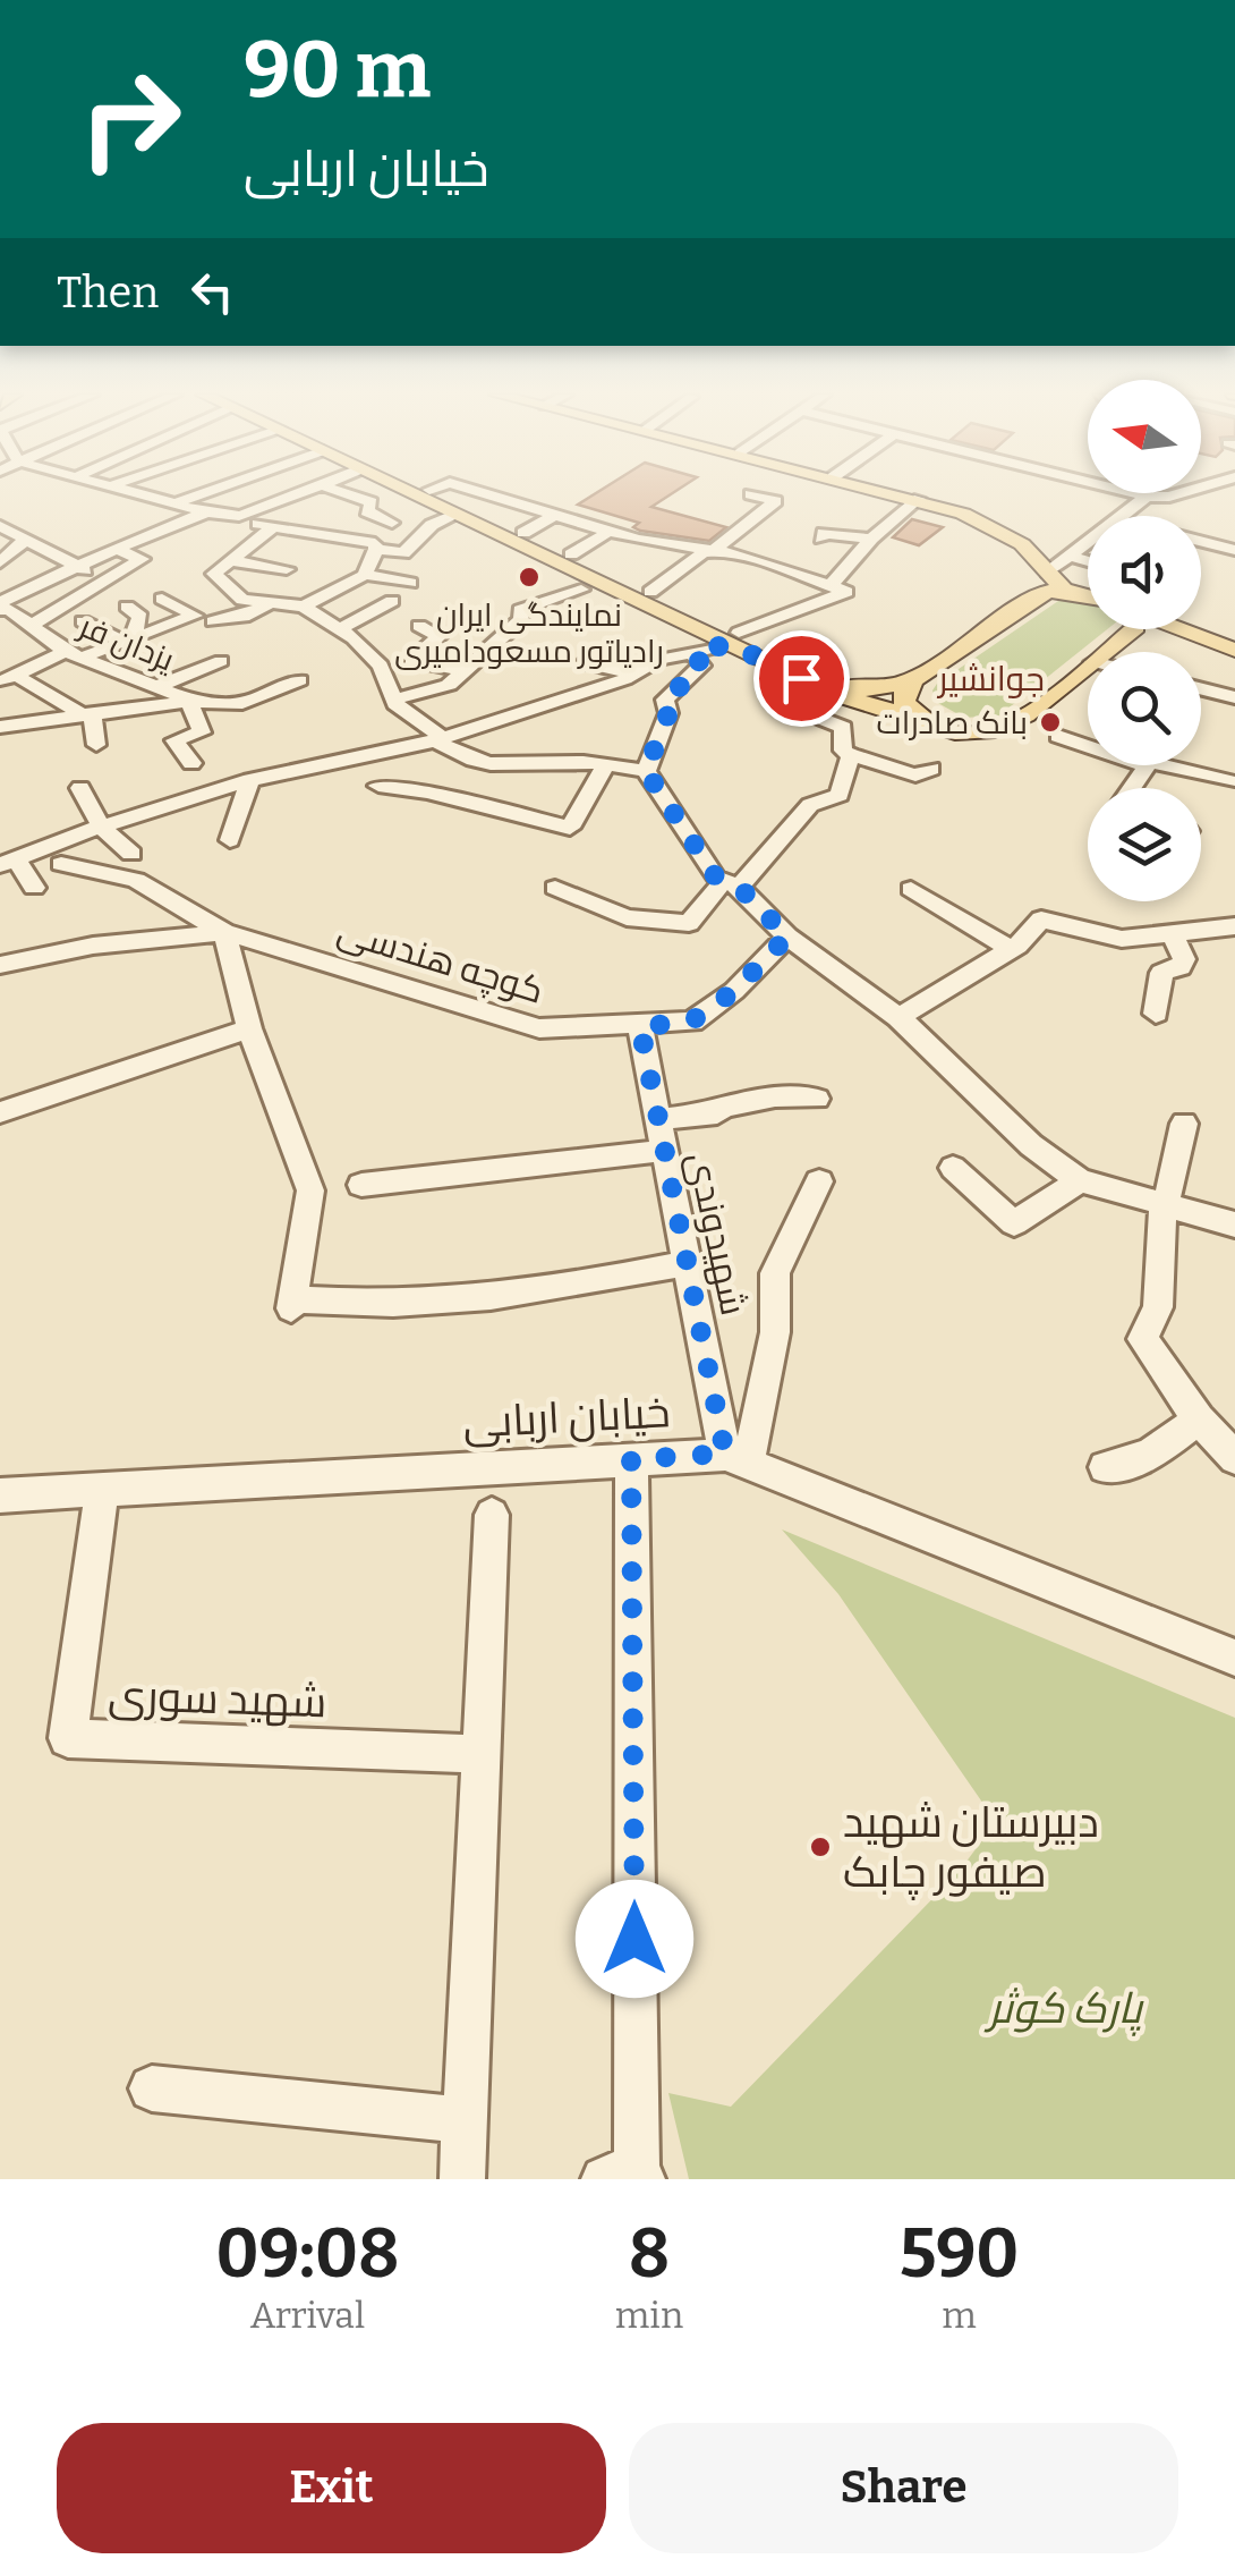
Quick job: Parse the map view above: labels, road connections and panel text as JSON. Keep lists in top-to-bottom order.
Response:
{
  "streets": {
    "street": [
      "یزدان فر",
      "کوچه هندسی",
      "شهیدوندی",
      "خیابان اربابی",
      "شهید سوری"
    ]
  },
  "crossings": [
    ["کوچه هندسی", "شهیدوندی"],
    ["شهیدوندی", "خیابان اربابی"],
    ["خیابان اربابی", "شهید سوری"]
  ],
  "districts": ["جوانشیر"],
  "parks": ["پارک کوثر"],
  "places": ["نمایندگی ایران رادیاتور مسعودامیری", "بانک صادرات", "دبیرستان شهید صیفور چابک"],
  "north": "left",
  "page": {
    "turn": ["90 m", "خیابان اربابی"],
    "then": "Then",
    "eta": [
      "09:08",
      "Arrival",
      "8",
      "min",
      "590",
      "m"
    ],
    "buttons": ["Exit", "Share"]
  }
}
